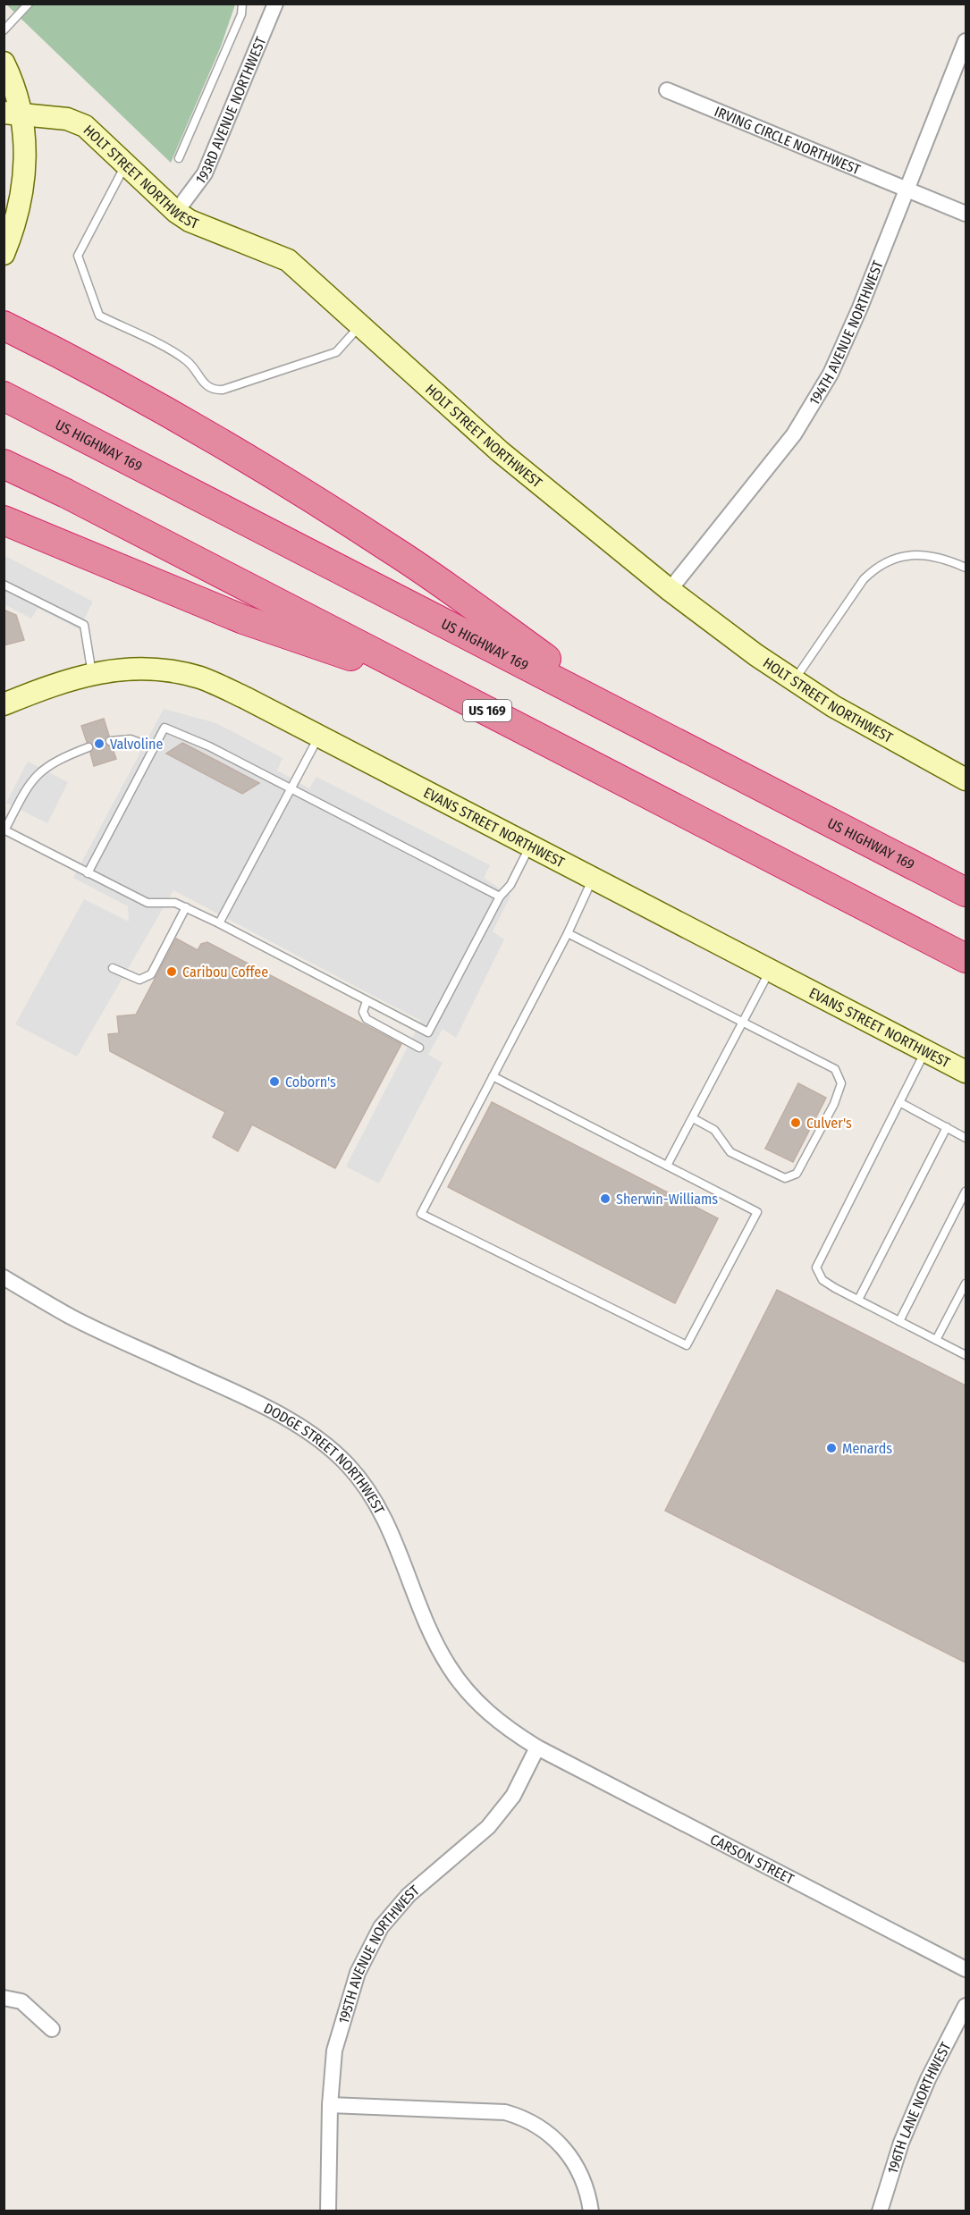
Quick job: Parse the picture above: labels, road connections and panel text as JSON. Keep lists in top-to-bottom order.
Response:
{
  "streets": {
    "highway": ["US HIGHWAY 169", "US 169"],
    "street": [
      "193RD AVENUE NORTHWEST",
      "IRVING CIRCLE NORTHWEST",
      "HOLT STREET NORTHWEST",
      "194TH AVENUE NORTHWEST",
      "EVANS STREET NORTHWEST",
      "DODGE STREET NORTHWEST",
      "CARSON STREET",
      "195TH AVENUE NORTHWEST",
      "196TH LANE NORTHWEST"
    ]
  },
  "crossings": [
    ["193RD AVENUE NORTHWEST", "HOLT STREET NORTHWEST"],
    ["IRVING CIRCLE NORTHWEST", "194TH AVENUE NORTHWEST"],
    ["HOLT STREET NORTHWEST", "194TH AVENUE NORTHWEST"],
    ["DODGE STREET NORTHWEST", "CARSON STREET"],
    ["DODGE STREET NORTHWEST", "195TH AVENUE NORTHWEST"],
    ["CARSON STREET", "195TH AVENUE NORTHWEST"]
  ],
  "places": [
    "Valvoline",
    "Caribou Coffee",
    "Coborn's",
    "Culver's",
    "Sherwin-Williams",
    "Menards"
  ]
}
